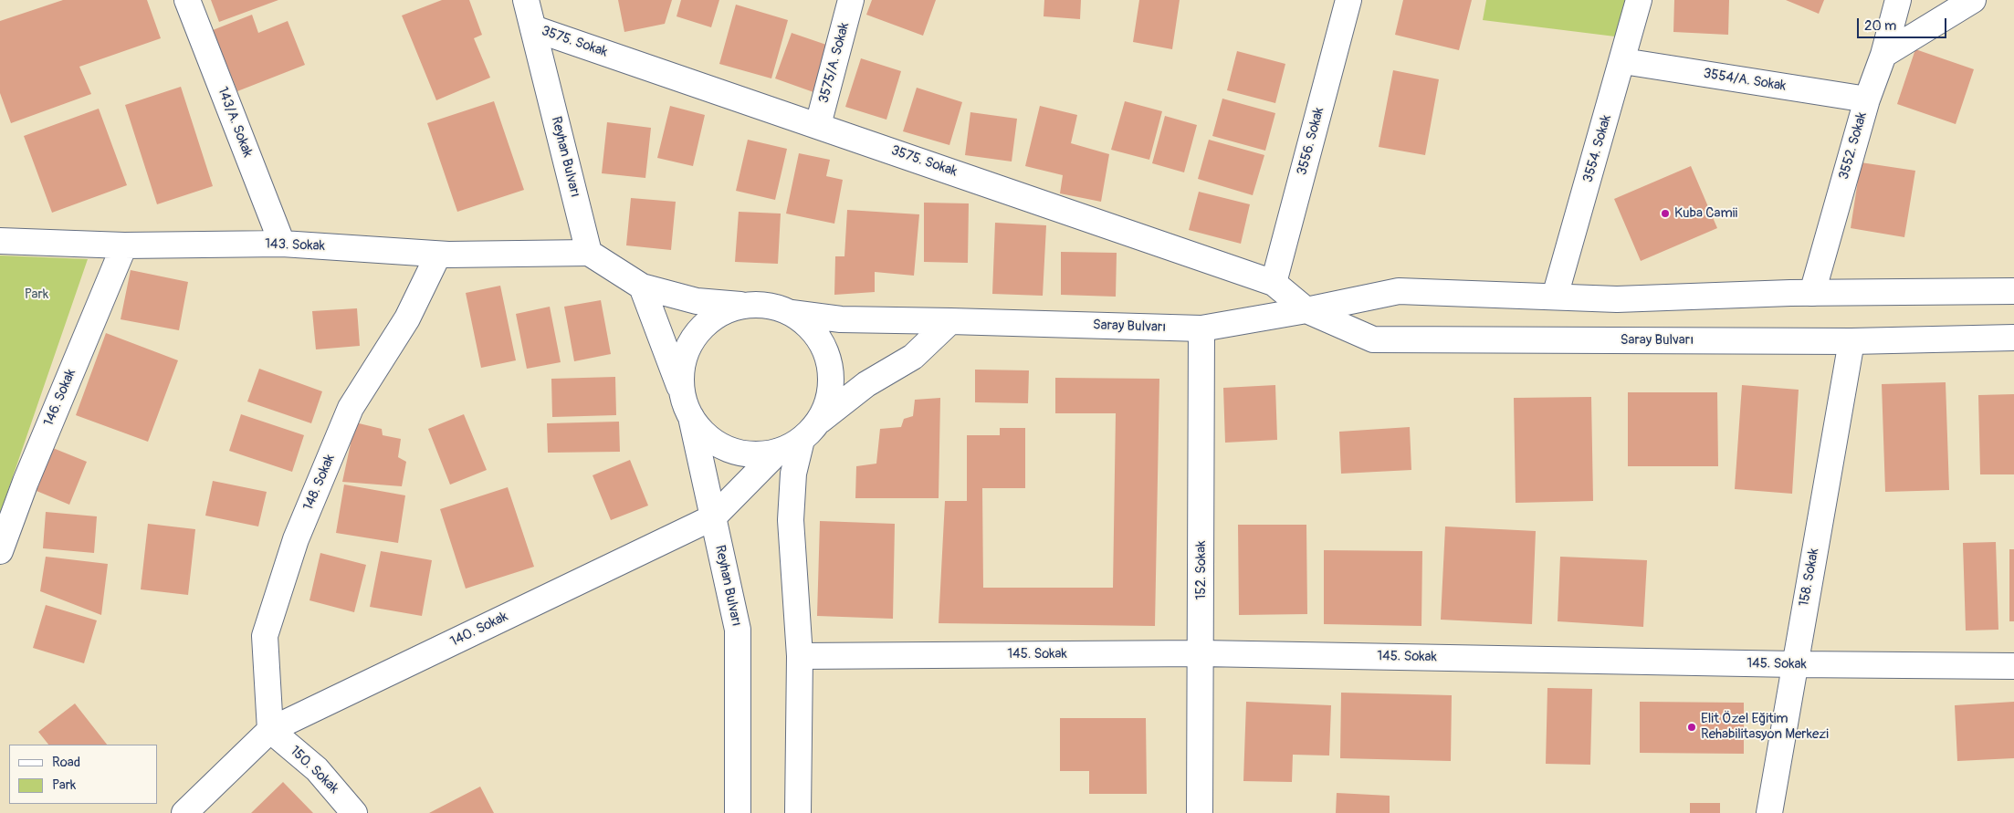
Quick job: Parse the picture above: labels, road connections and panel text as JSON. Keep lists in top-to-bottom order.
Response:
{
  "streets": {
    "street": [
      "3575. Sokak",
      "3575/A. Sokak",
      "3554/A. Sokak",
      "143/A. Sokak",
      "3556. Sokak",
      "3552. Sokak",
      "3554. Sokak",
      "Reyhan Bulvarı",
      "143. Sokak",
      "Saray Bulvarı",
      "146. Sokak",
      "148. Sokak",
      "152. Sokak",
      "158. Sokak",
      "140. Sokak",
      "145. Sokak",
      "150. Sokak"
    ]
  },
  "crossings": [
    ["3575. Sokak", "3575/A. Sokak"],
    ["3575. Sokak", "3556. Sokak"],
    ["3575. Sokak", "Reyhan Bulvarı"],
    ["3575. Sokak", "Saray Bulvarı"],
    ["3554/A. Sokak", "3552. Sokak"],
    ["3554/A. Sokak", "3554. Sokak"],
    ["143/A. Sokak", "143. Sokak"],
    ["3552. Sokak", "Saray Bulvarı"],
    ["3554. Sokak", "Saray Bulvarı"],
    ["Reyhan Bulvarı", "143. Sokak"],
    ["Reyhan Bulvarı", "Saray Bulvarı"],
    ["Reyhan Bulvarı", "140. Sokak"],
    ["143. Sokak", "146. Sokak"],
    ["143. Sokak", "148. Sokak"],
    ["Saray Bulvarı", "152. Sokak"],
    ["Saray Bulvarı", "158. Sokak"],
    ["Saray Bulvarı", "140. Sokak"],
    ["148. Sokak", "140. Sokak"],
    ["148. Sokak", "150. Sokak"],
    ["152. Sokak", "145. Sokak"],
    ["158. Sokak", "145. Sokak"],
    ["140. Sokak", "150. Sokak"]
  ],
  "parks": ["Park"],
  "places": ["Kuba Camii", "Elit Özel Eğitim Rehabilitasyon Merkezi"],
  "legend": ["Road", "Park"],
  "scale_bar": "20 m"
}
